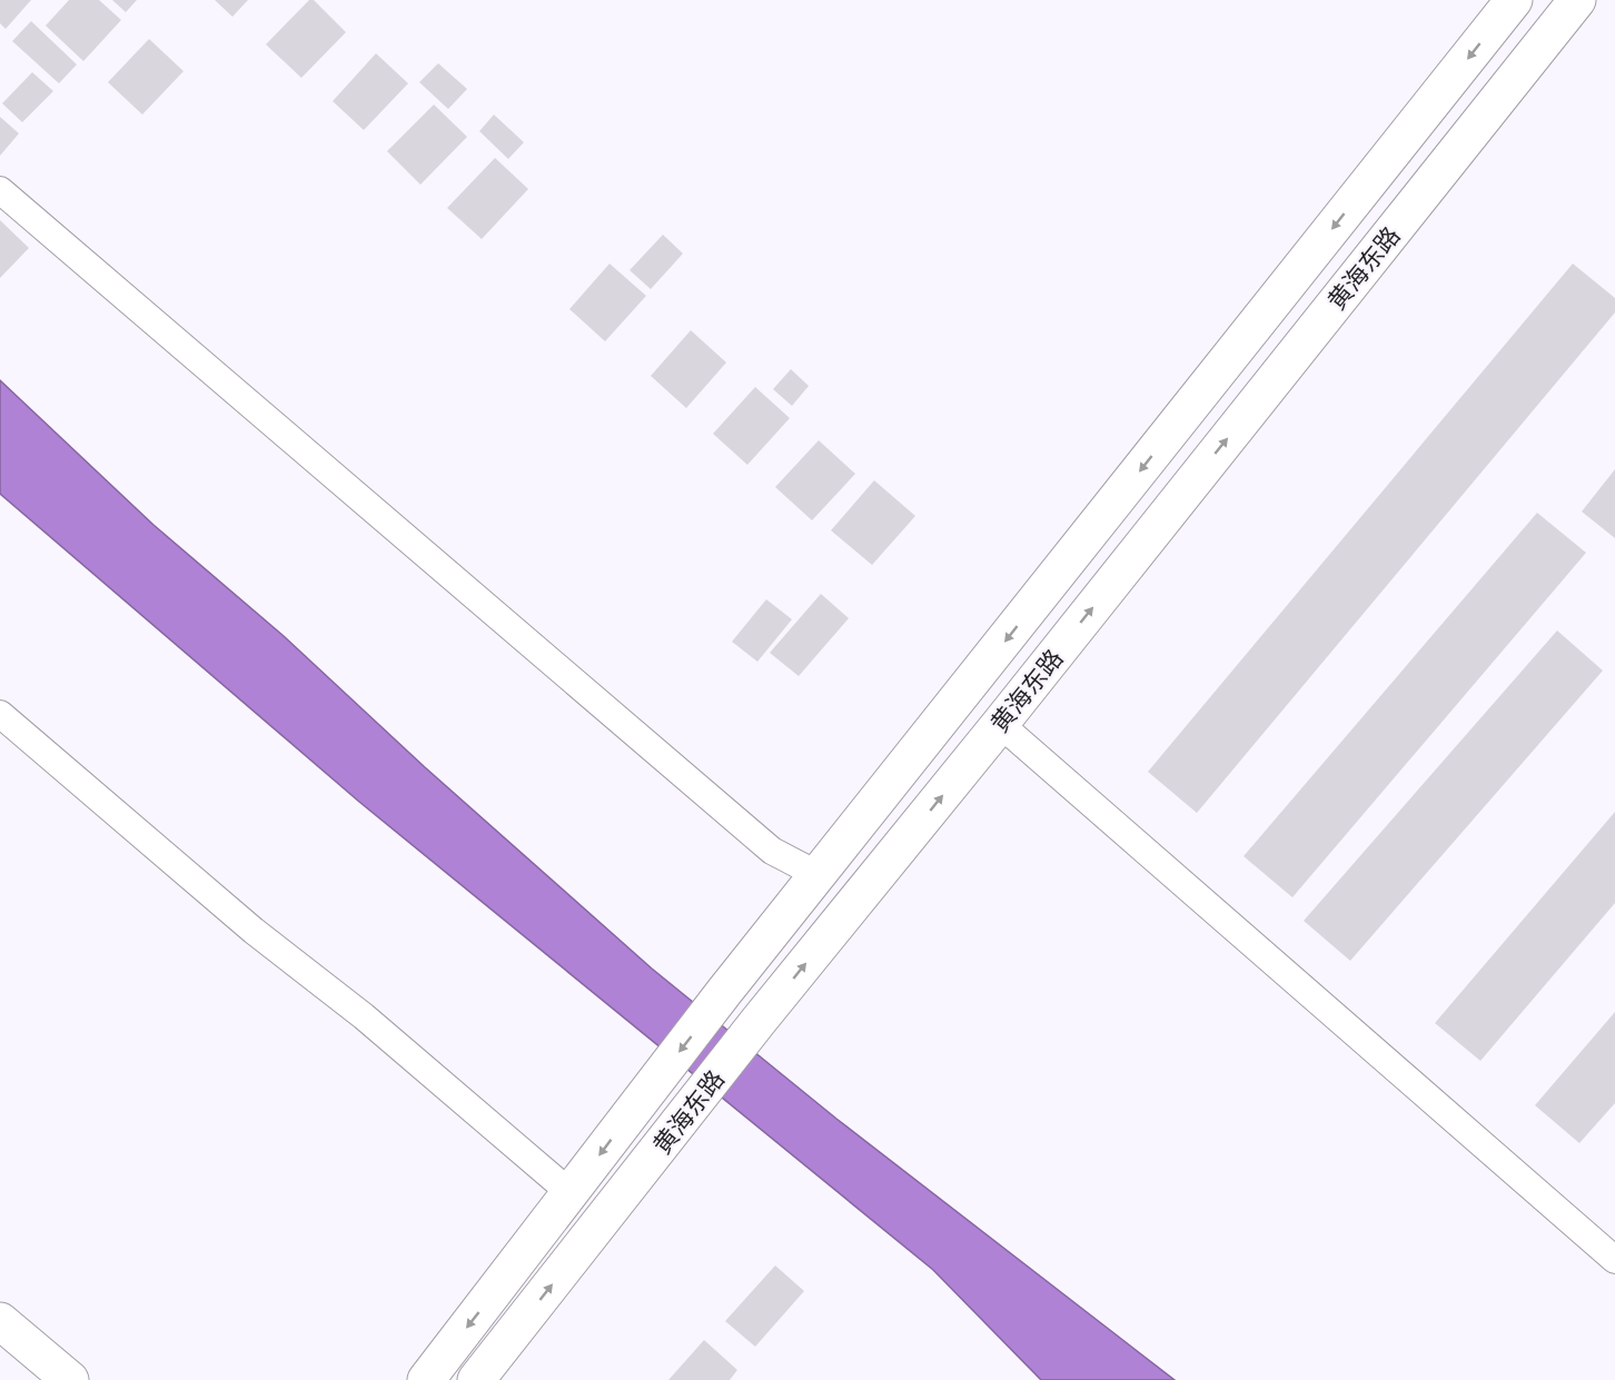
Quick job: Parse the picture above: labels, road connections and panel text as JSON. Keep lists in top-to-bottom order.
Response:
{
  "streets": {
    "street": ["黄海东路"]
  }
}
